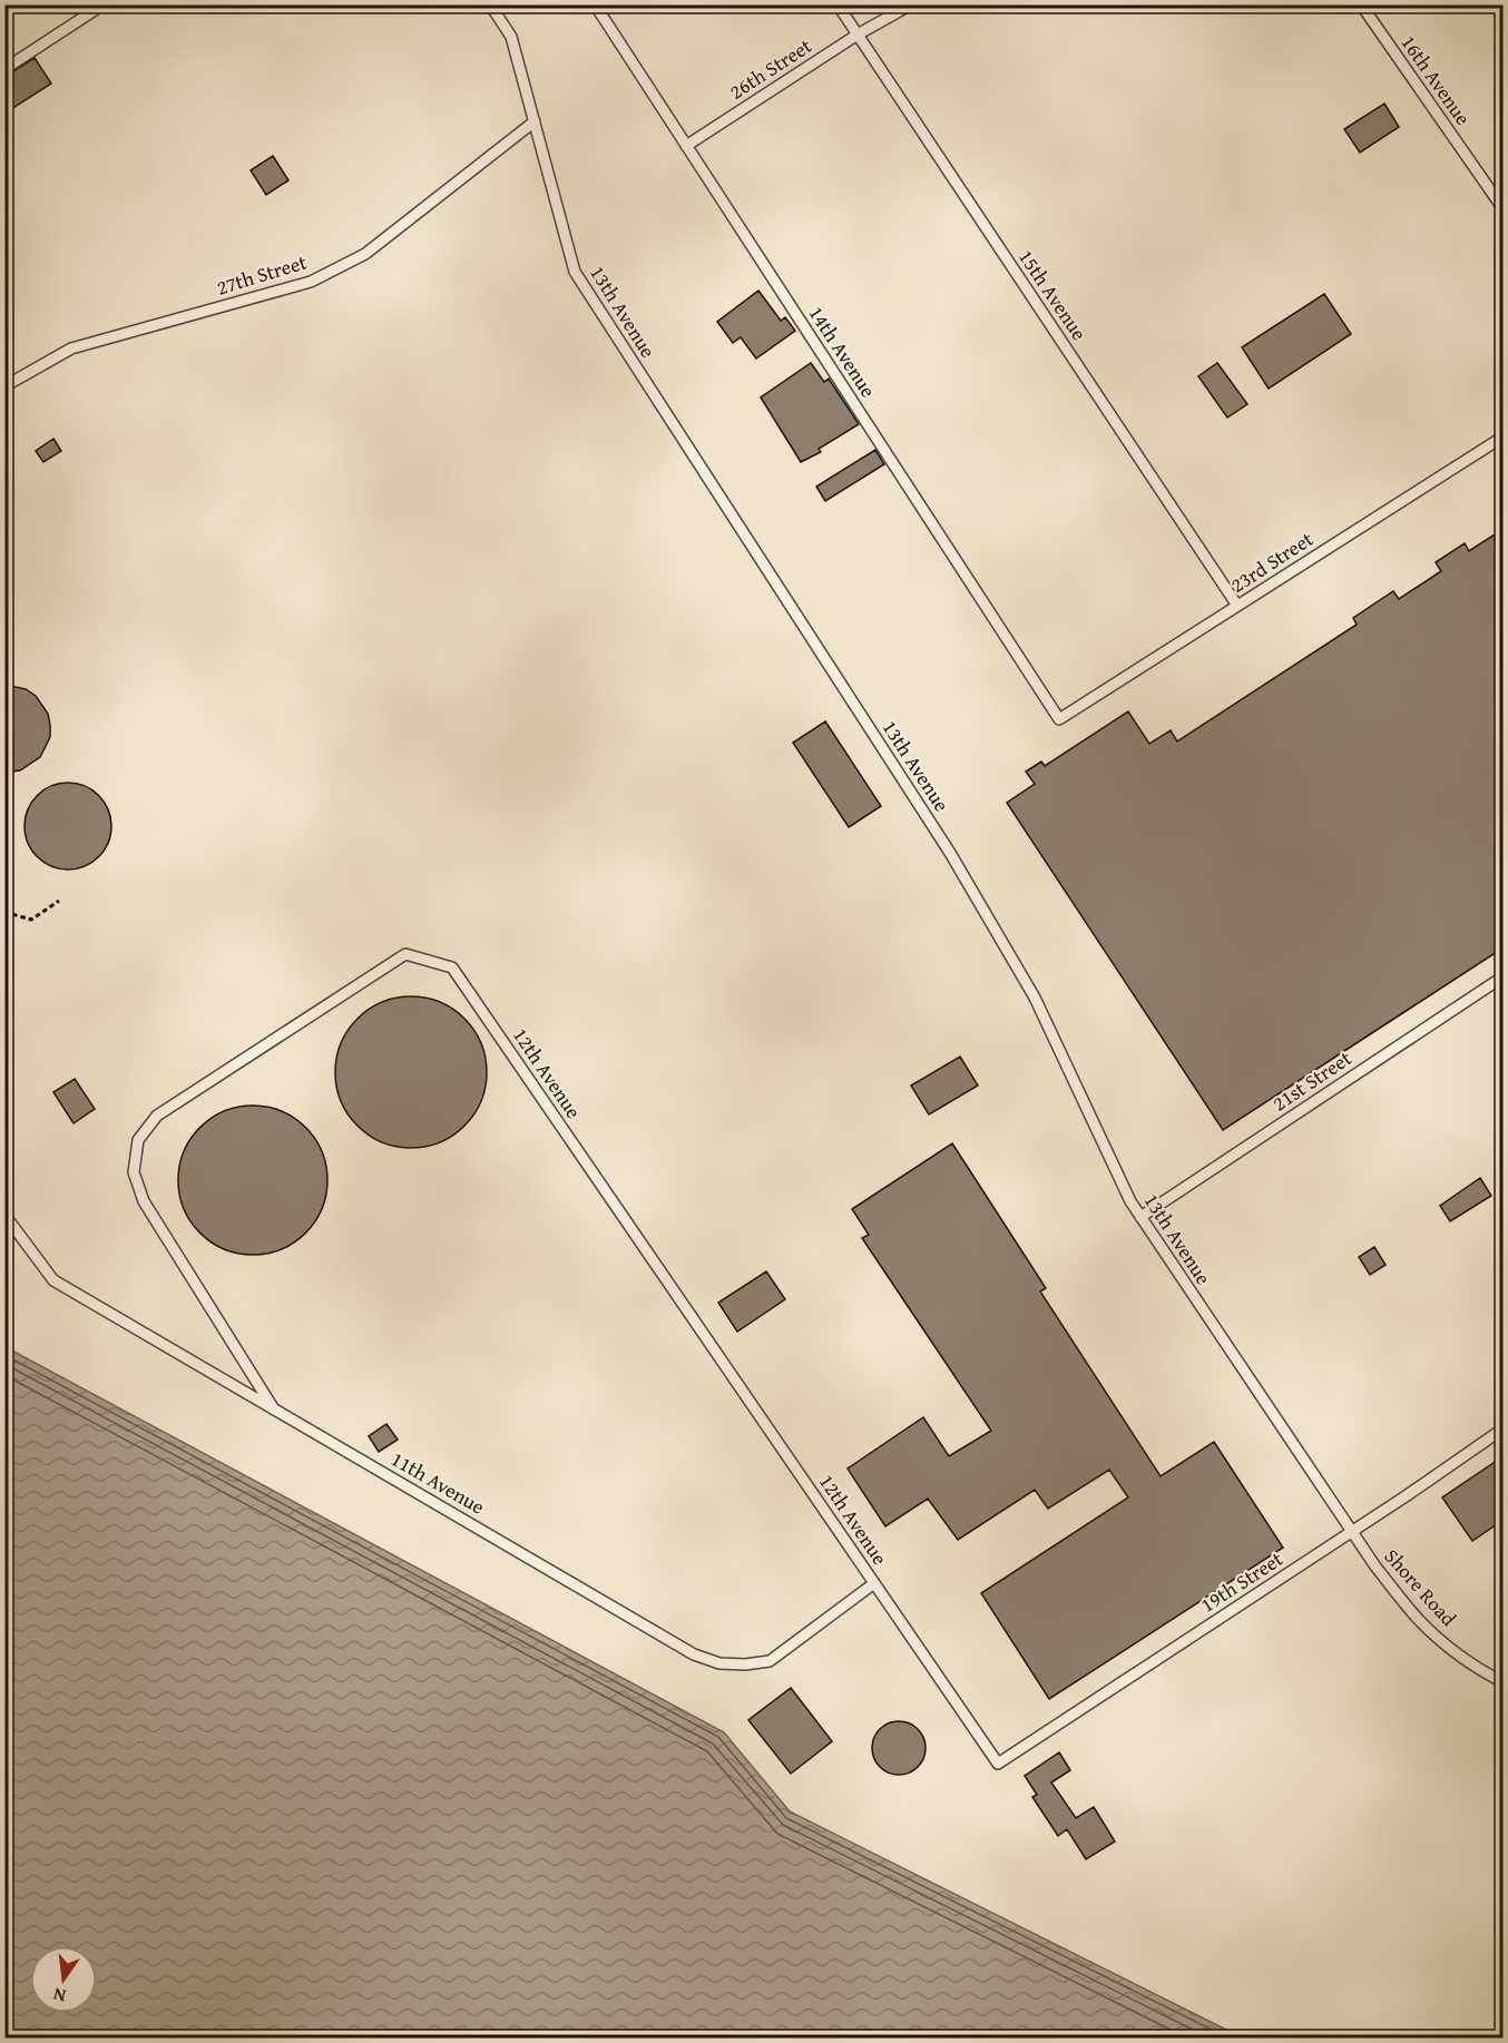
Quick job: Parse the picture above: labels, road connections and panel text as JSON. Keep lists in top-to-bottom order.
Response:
{
  "streets": {
    "lane": [
      "26th Street",
      "16th Avenue",
      "27th Street",
      "15th Avenue",
      "13th Avenue",
      "14th Avenue",
      "23rd Street",
      "12th Avenue",
      "21st Street",
      "11th Avenue",
      "19th Street",
      "Shore Road"
    ]
  },
  "crossings": [
    ["26th Street", "15th Avenue"],
    ["26th Street", "14th Avenue"],
    ["27th Street", "13th Avenue"],
    ["15th Avenue", "23rd Street"],
    ["13th Avenue", "21st Street"],
    ["13th Avenue", "19th Street"],
    ["13th Avenue", "Shore Road"],
    ["14th Avenue", "23rd Street"],
    ["12th Avenue", "11th Avenue"],
    ["12th Avenue", "19th Street"],
    ["19th Street", "Shore Road"]
  ],
  "north": "bottom"
}
